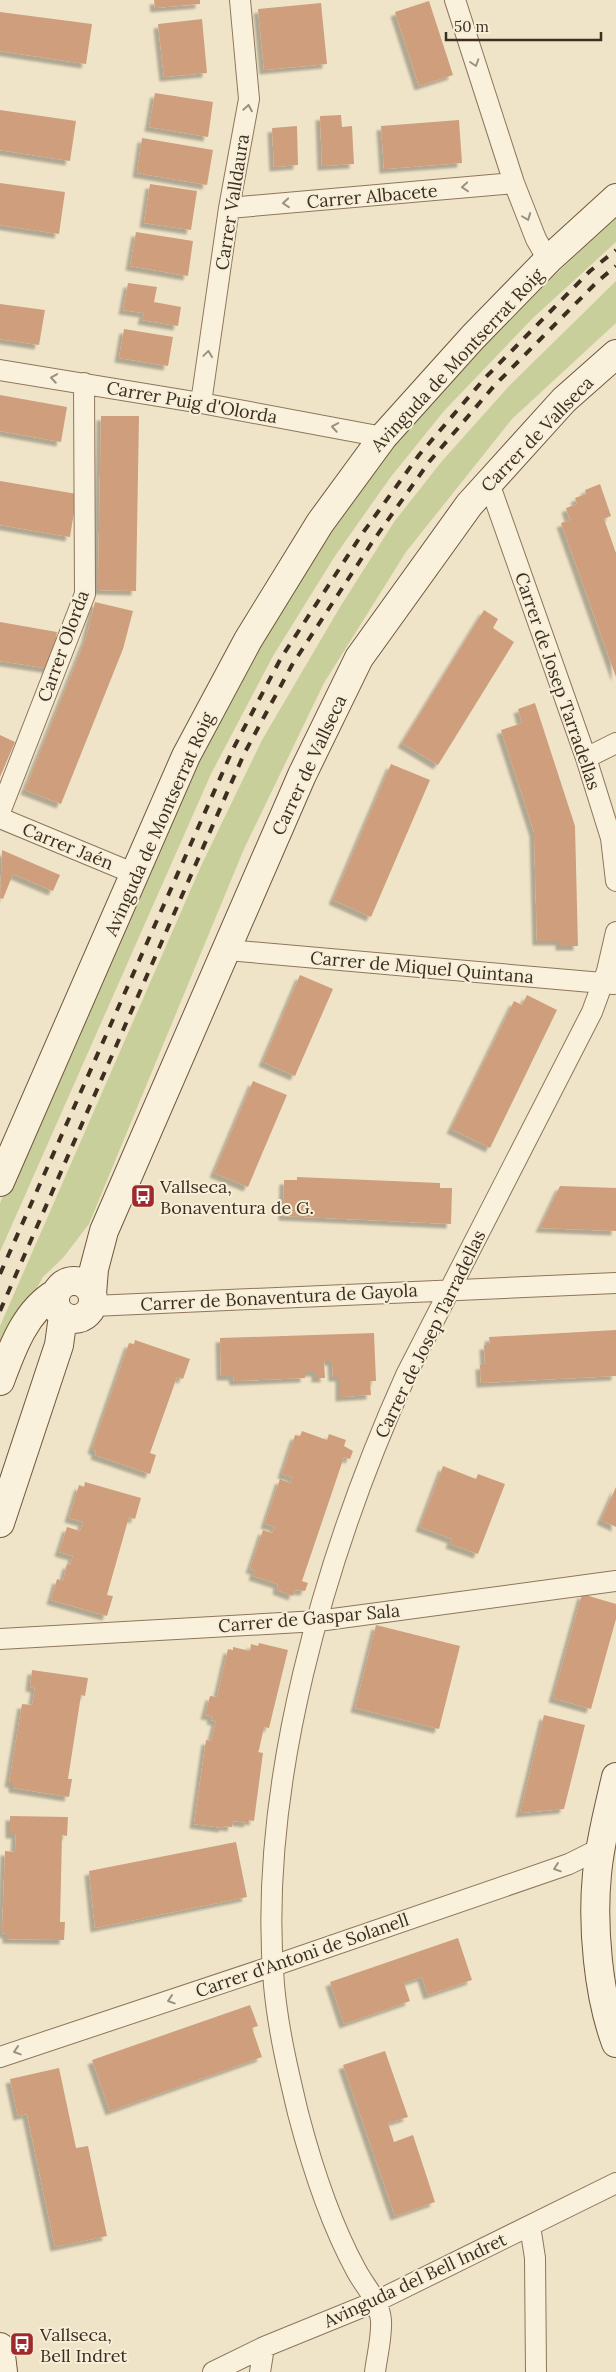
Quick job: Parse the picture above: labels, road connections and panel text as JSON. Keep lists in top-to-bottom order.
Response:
{
  "streets": {
    "street": [
      "Carrer Albacete",
      "Carrer Valldaura",
      "Avinguda de Montserrat Roig",
      "Carrer Puig d'Olorda",
      "Carrer de Vallseca",
      "Carrer Olorda",
      "Carrer de Josep Tarradellas",
      "Carrer Jaén",
      "Carrer de Miquel Quintana",
      "Carrer de Bonaventura de Gayola",
      "Carrer de Gaspar Sala",
      "Carrer d'Antoni de Solanell",
      "Avinguda del Bell Indret"
    ]
  },
  "crossings": [
    ["Carrer Albacete", "Carrer Valldaura"],
    ["Carrer Valldaura", "Carrer Puig d'Olorda"],
    ["Avinguda de Montserrat Roig", "Carrer Puig d'Olorda"],
    ["Avinguda de Montserrat Roig", "Carrer Jaén"],
    ["Carrer Puig d'Olorda", "Carrer Olorda"],
    ["Carrer de Vallseca", "Carrer de Josep Tarradellas"],
    ["Carrer de Vallseca", "Carrer de Miquel Quintana"],
    ["Carrer de Vallseca", "Carrer de Bonaventura de Gayola"],
    ["Carrer de Josep Tarradellas", "Carrer de Miquel Quintana"],
    ["Carrer de Josep Tarradellas", "Carrer de Bonaventura de Gayola"],
    ["Carrer de Josep Tarradellas", "Carrer de Gaspar Sala"],
    ["Carrer de Josep Tarradellas", "Carrer d'Antoni de Solanell"],
    ["Carrer de Josep Tarradellas", "Avinguda del Bell Indret"]
  ],
  "one_way": [
    "Carrer Albacete",
    "Carrer Valldaura",
    "Carrer Puig d'Olorda",
    "Carrer d'Antoni de Solanell"
  ],
  "places": {
    "bus stop": ["Vallseca, Bonaventura de G.", "Vallseca, Bell Indret"]
  },
  "scale_bar": "50 m"
}
